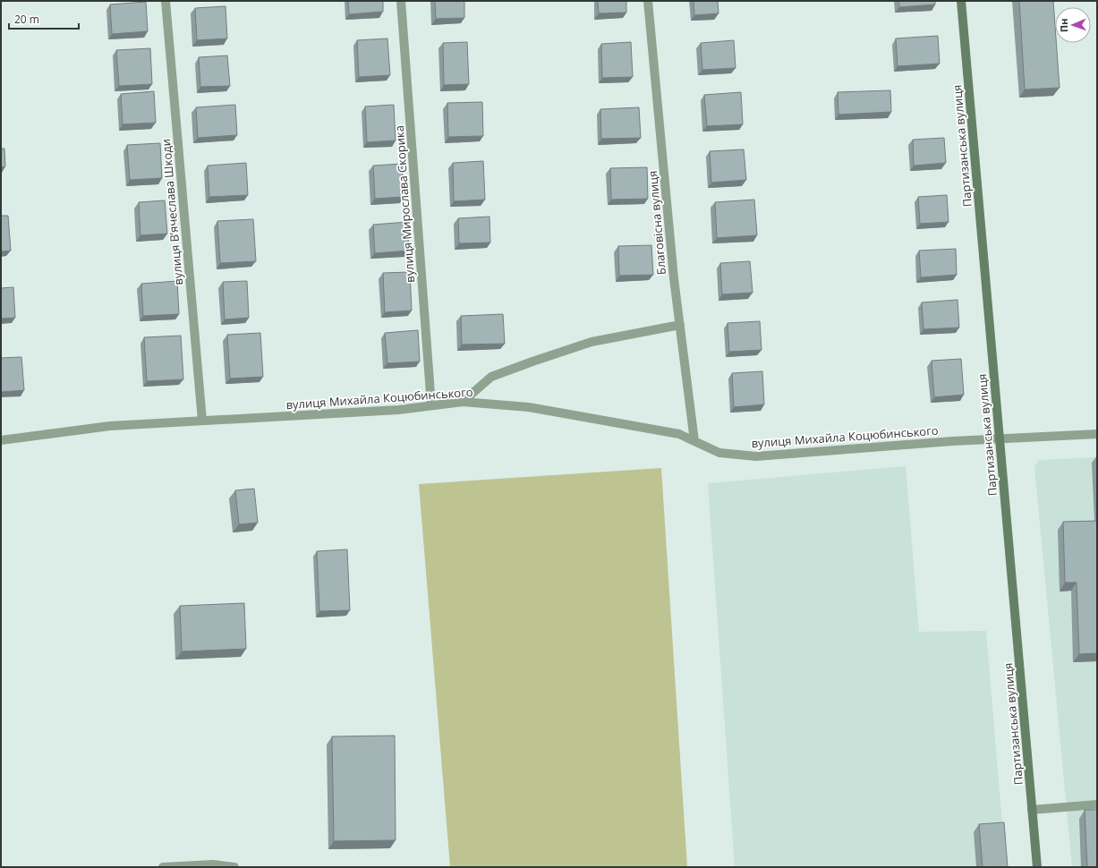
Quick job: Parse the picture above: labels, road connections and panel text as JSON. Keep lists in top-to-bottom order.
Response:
{
  "streets": {
    "street": [
      "Партизанська вулиця",
      "вулиця Мирослава Скорика",
      "вулиця Вʼячеслава Шкоди",
      "Благовісна вулиця",
      "вулиця Михайла Коцюбинського"
    ]
  },
  "crossings": [
    ["Партизанська вулиця", "вулиця Михайла Коцюбинського"],
    ["вулиця Мирослава Скорика", "вулиця Михайла Коцюбинського"],
    ["вулиця Вʼячеслава Шкоди", "вулиця Михайла Коцюбинського"],
    ["Благовісна вулиця", "вулиця Михайла Коцюбинського"]
  ],
  "scale_bar": "20 m",
  "north": "left"
}
